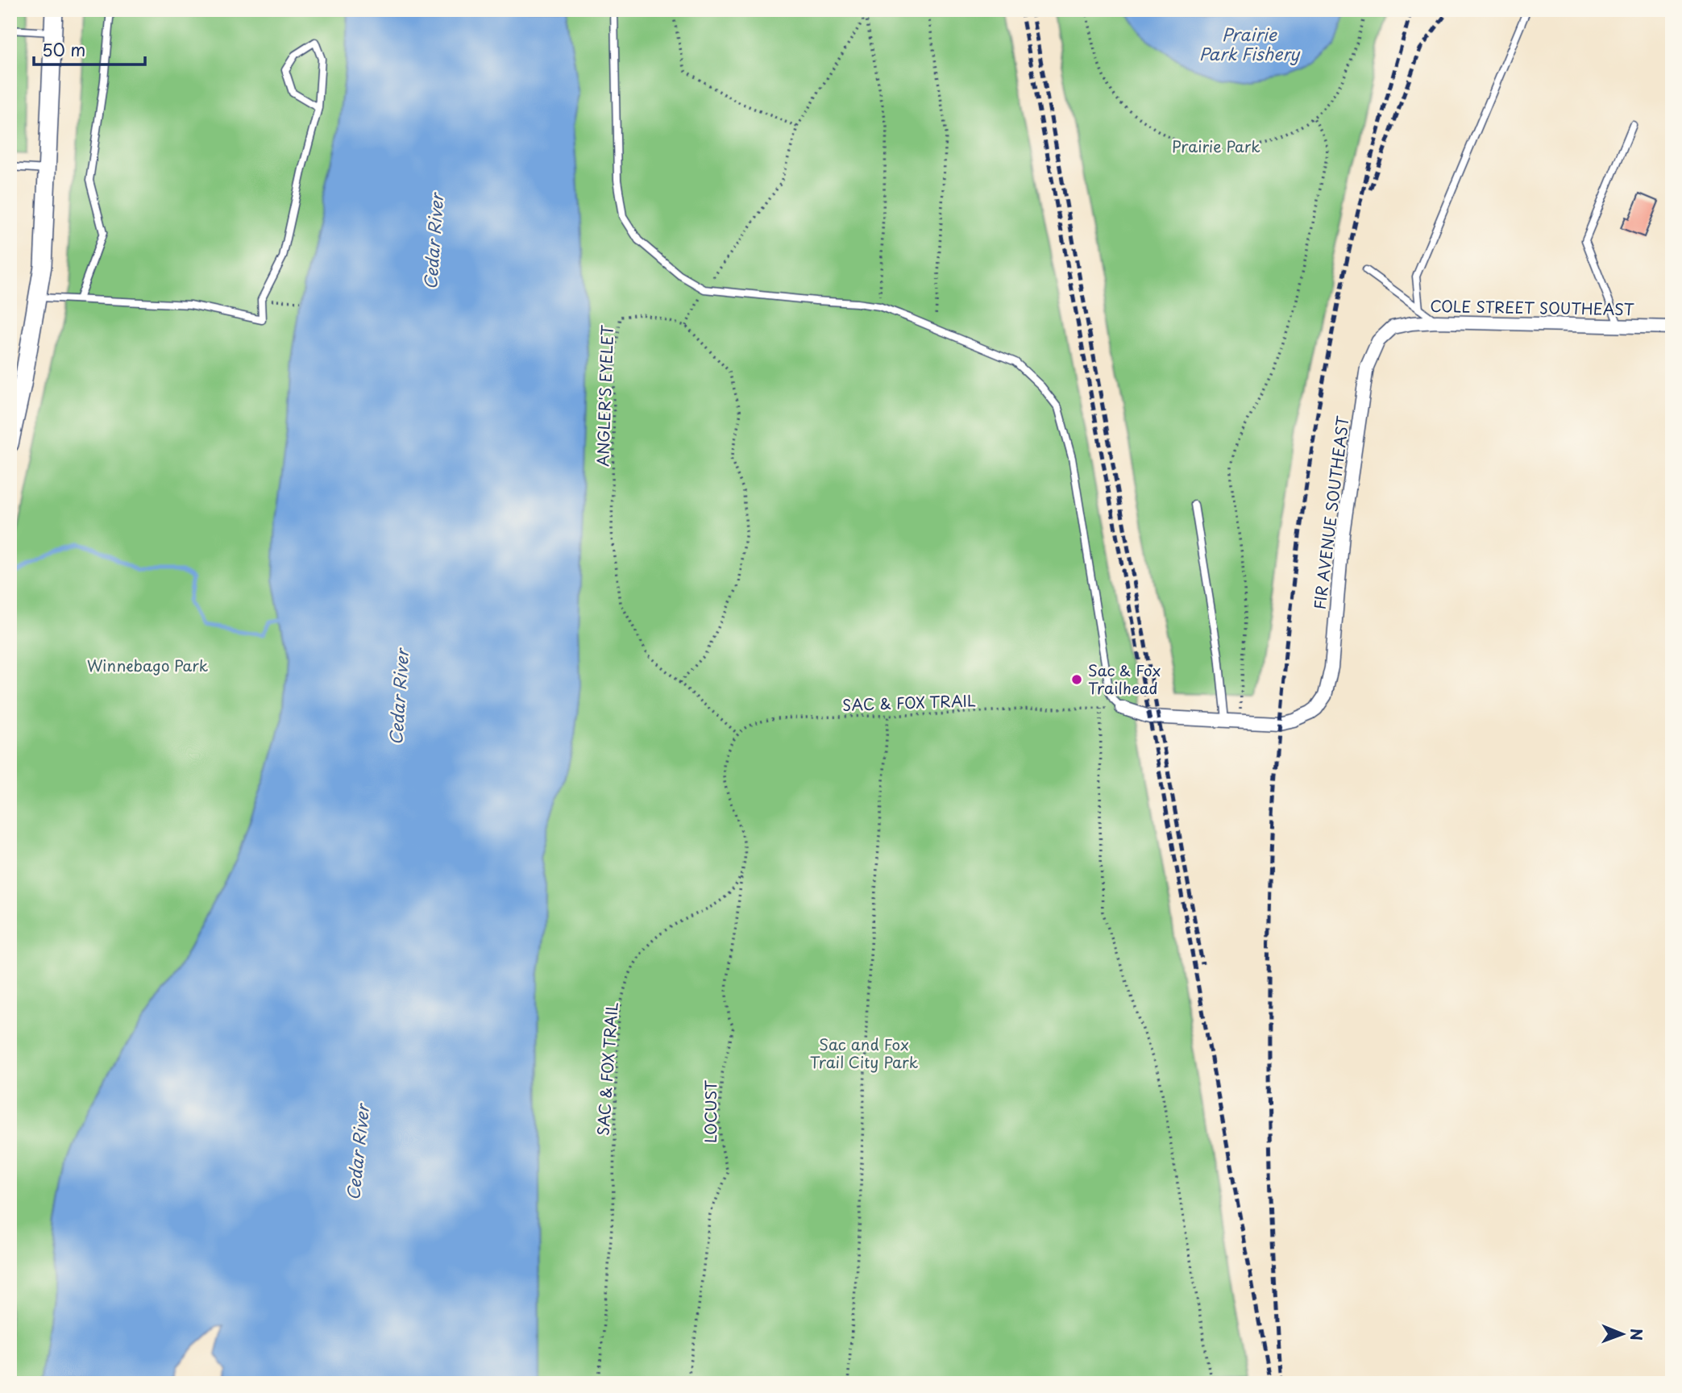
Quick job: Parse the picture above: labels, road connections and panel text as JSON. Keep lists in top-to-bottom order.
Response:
{
  "streets": {
    "street": ["COLE STREET SOUTHEAST", "FIR AVENUE SOUTHEAST"],
    "path": ["ANGLER'S EYELET", "SAC & FOX TRAIL", "LOCUST"]
  },
  "crossings": [
    ["COLE STREET SOUTHEAST", "FIR AVENUE SOUTHEAST"],
    ["ANGLER'S EYELET", "SAC & FOX TRAIL"],
    ["SAC & FOX TRAIL", "LOCUST"]
  ],
  "water": ["Prairie Park Fishery", "Cedar River"],
  "parks": ["Prairie Park", "Winnebago Park", "Sac and Fox Trail City Park"],
  "places": ["Sac & Fox Trailhead"],
  "scale_bar": "50 m",
  "north": "right"
}
